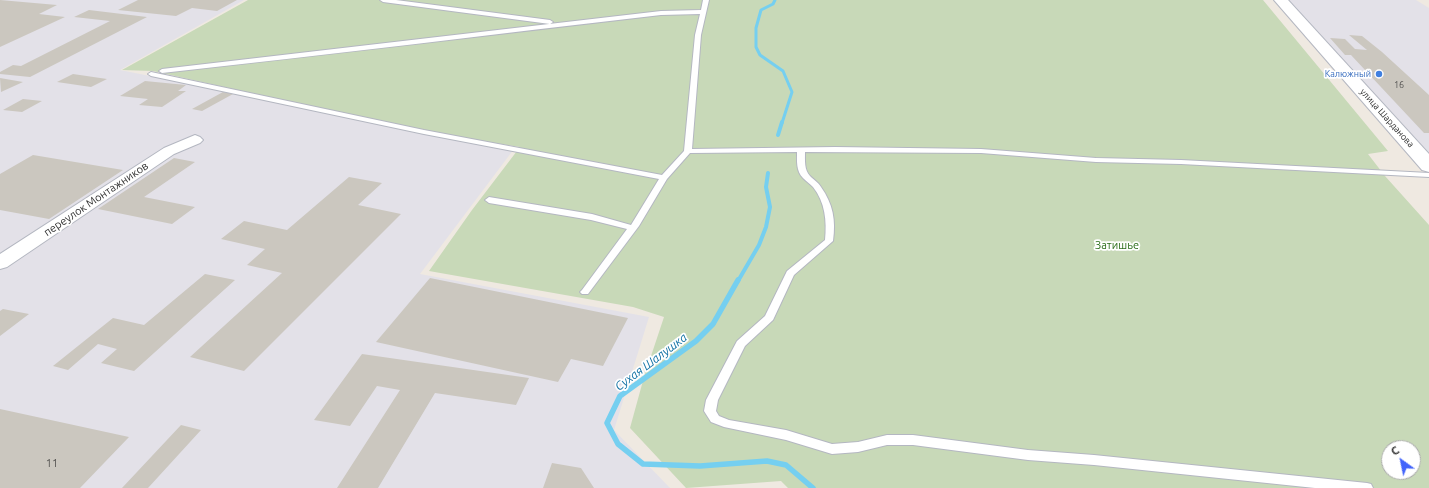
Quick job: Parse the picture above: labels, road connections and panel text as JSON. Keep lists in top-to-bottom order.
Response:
{
  "streets": {
    "main road": ["улица Шарданова"],
    "street": ["переулок Монтажников"]
  },
  "water": ["Сухая Шалушка"],
  "parks": ["Затишье"],
  "places": ["Калюжный"],
  "house_numbers": ["16", "11"],
  "north": "top left"
}
